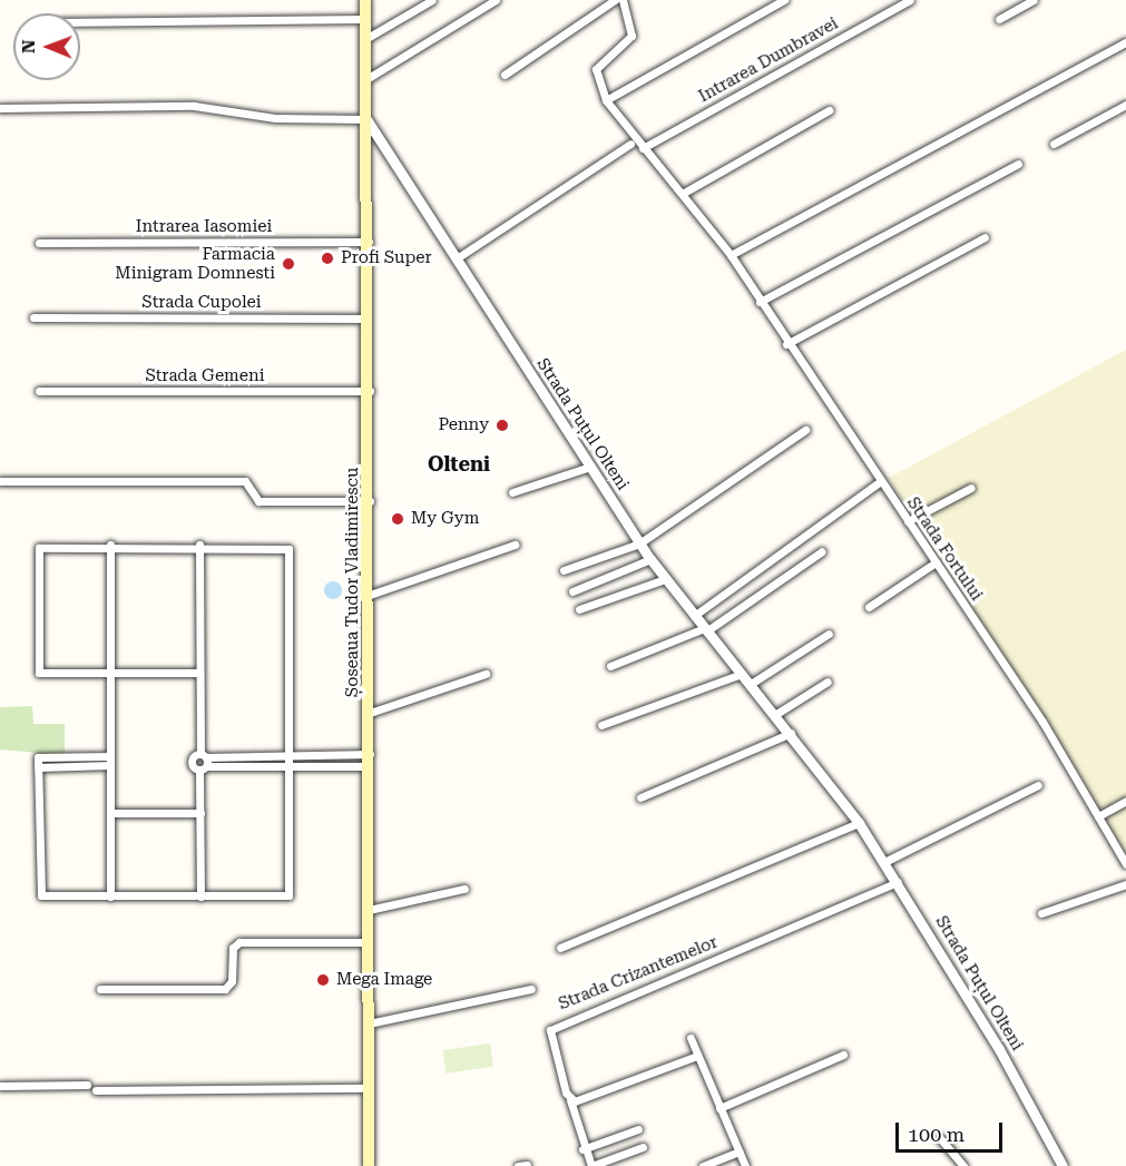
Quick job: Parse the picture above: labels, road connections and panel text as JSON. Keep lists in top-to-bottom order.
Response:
{
  "streets": {
    "main road": ["Șoseaua Tudor Vladimirescu"],
    "street": [
      "Intrarea Dumbravei",
      "Intrarea Iasomiei",
      "Strada Cupolei",
      "Strada Gemeni",
      "Strada Puțul Olteni",
      "Strada Fortului",
      "Strada Crizantemelor"
    ]
  },
  "crossings": [
    ["Intrarea Dumbravei", "Strada Fortului"],
    ["Intrarea Iasomiei", "Șoseaua Tudor Vladimirescu"],
    ["Strada Cupolei", "Șoseaua Tudor Vladimirescu"],
    ["Strada Gemeni", "Șoseaua Tudor Vladimirescu"],
    ["Strada Puțul Olteni", "Șoseaua Tudor Vladimirescu"],
    ["Strada Puțul Olteni", "Strada Crizantemelor"]
  ],
  "districts": ["Olteni"],
  "places": [
    "Profi Super",
    "Farmacia Minigram Domnesti",
    "Penny",
    "My Gym",
    "Mega Image"
  ],
  "scale_bar": "100 m",
  "north": "left"
}
